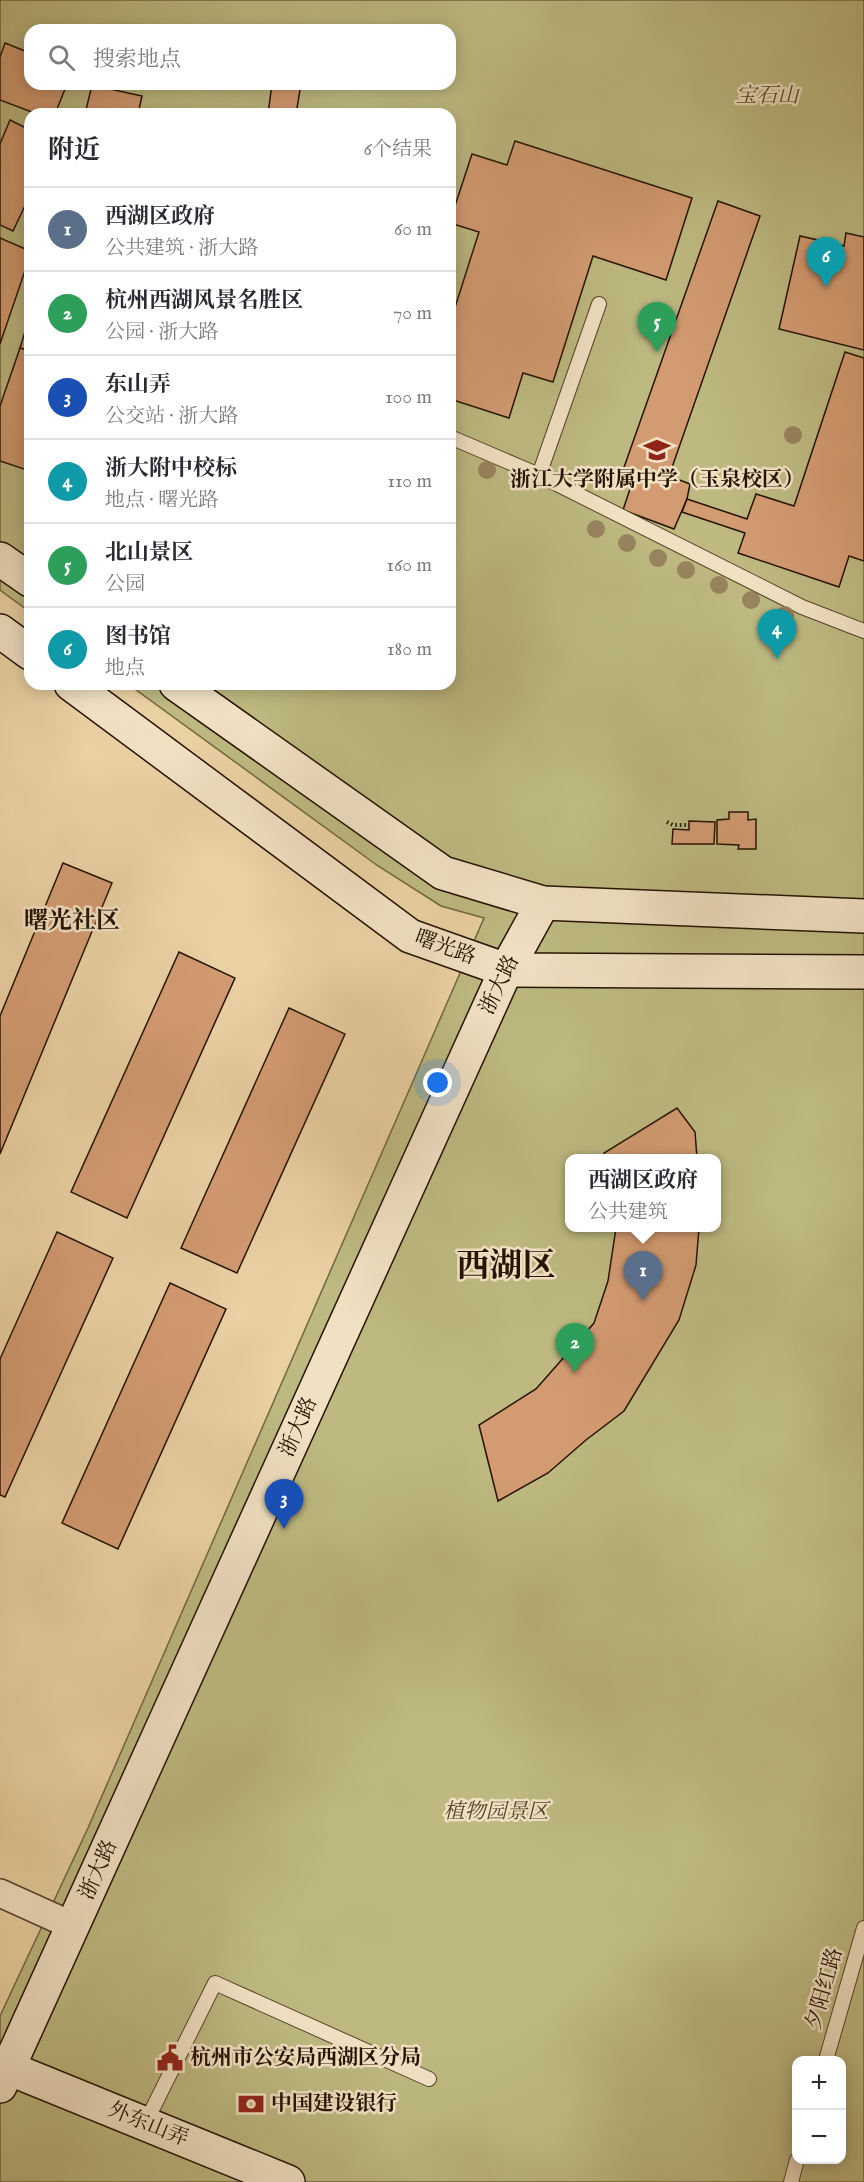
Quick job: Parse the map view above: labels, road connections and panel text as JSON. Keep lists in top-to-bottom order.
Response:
{
  "streets": {
    "main road": ["曙光路", "浙大路", "外东山弄"],
    "lane": ["夕阳红路"]
  },
  "crossings": [
    ["曙光路", "浙大路"],
    ["浙大路", "外东山弄"]
  ],
  "districts": ["曙光社区", "西湖区"],
  "parks": ["宝石山", "植物园景区"],
  "places": {
    "school or university": ["浙江大学附属中学（玉泉校区）"],
    "public building": ["杭州市公安局西湖区分局"],
    "bank": ["中国建设银行"]
  },
  "page": {
    "search": "搜索地点",
    "heading": ["附近", "6个结果"],
    "list": [
      {
        "mark": "1",
        "name": "西湖区政府",
        "note": "公共建筑 · 浙大路",
        "value": "60 m"
      },
      {
        "mark": "2",
        "name": "杭州西湖风景名胜区",
        "note": "公园 · 浙大路",
        "value": "70 m"
      },
      {
        "mark": "3",
        "name": "东山弄",
        "note": "公交站 · 浙大路",
        "value": "100 m"
      },
      {
        "mark": "4",
        "name": "浙大附中校标",
        "note": "地点 · 曙光路",
        "value": "110 m"
      },
      {
        "mark": "5",
        "name": "北山景区",
        "note": "公园",
        "value": "160 m"
      },
      {
        "mark": "6",
        "name": "图书馆",
        "note": "地点",
        "value": "180 m"
      }
    ],
    "pins": [
      "6",
      "5",
      "4",
      "1",
      "2",
      "3"
    ],
    "popup": ["西湖区政府", "公共建筑"],
    "map_buttons": ["+", "−"]
  }
}
